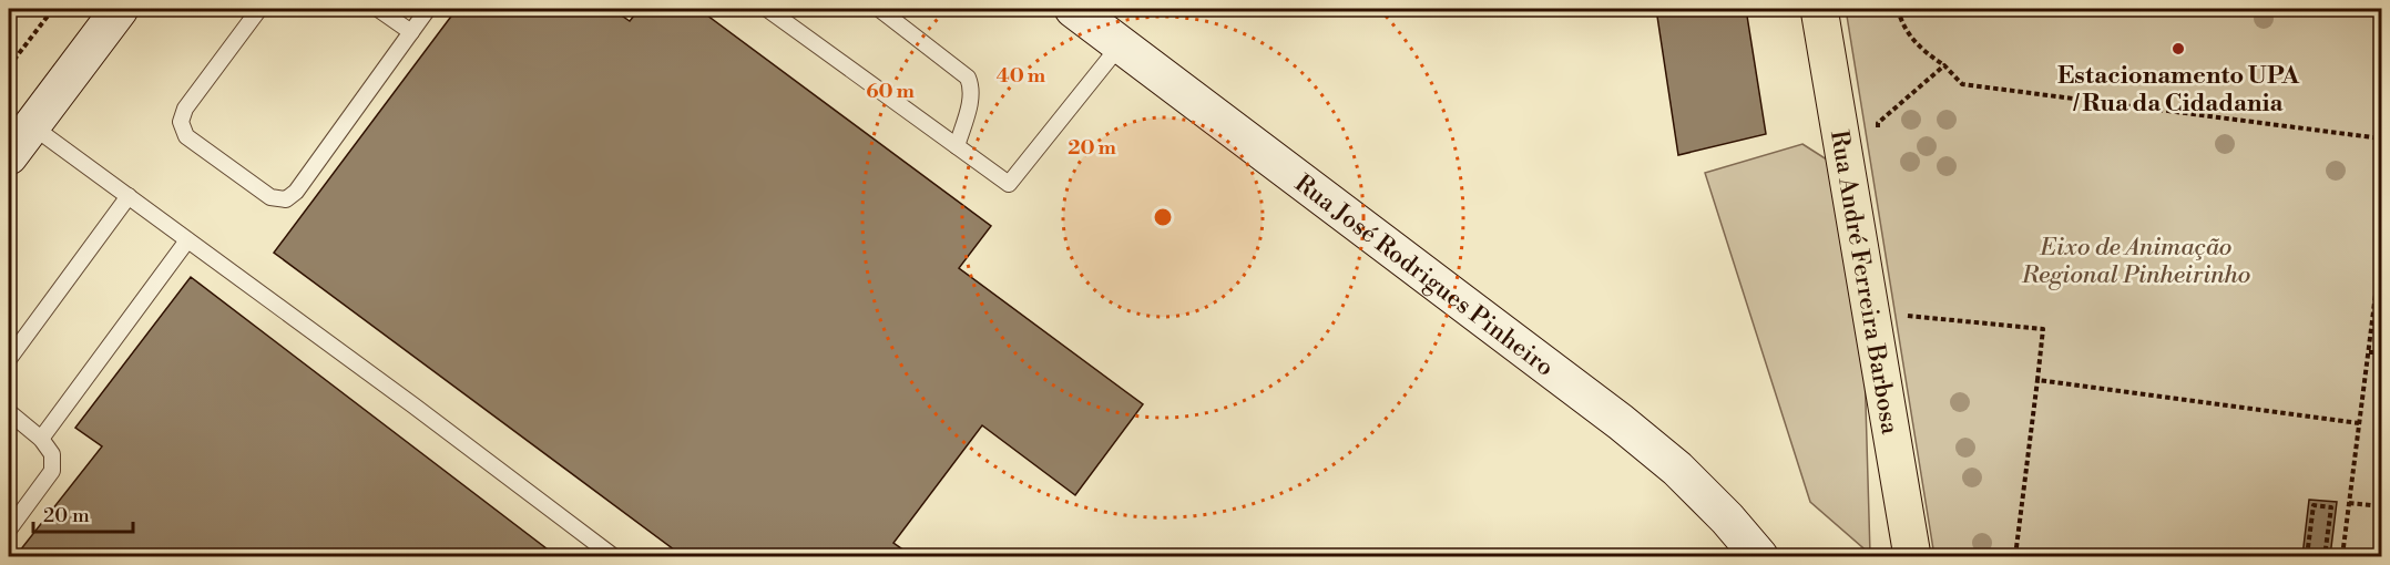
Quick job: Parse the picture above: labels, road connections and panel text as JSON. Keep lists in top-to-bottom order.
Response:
{
  "streets": {
    "main road": ["Rua José Rodrigues Pinheiro", "Rua André Ferreira Barbosa"]
  },
  "parks": ["Eixo de Animação Regional Pinheirinho"],
  "places": ["Estacionamento UPA / Rua da Cidadania"],
  "scale_bar": "20 m",
  "rings": ["40 m", "60 m", "20 m"]
}
